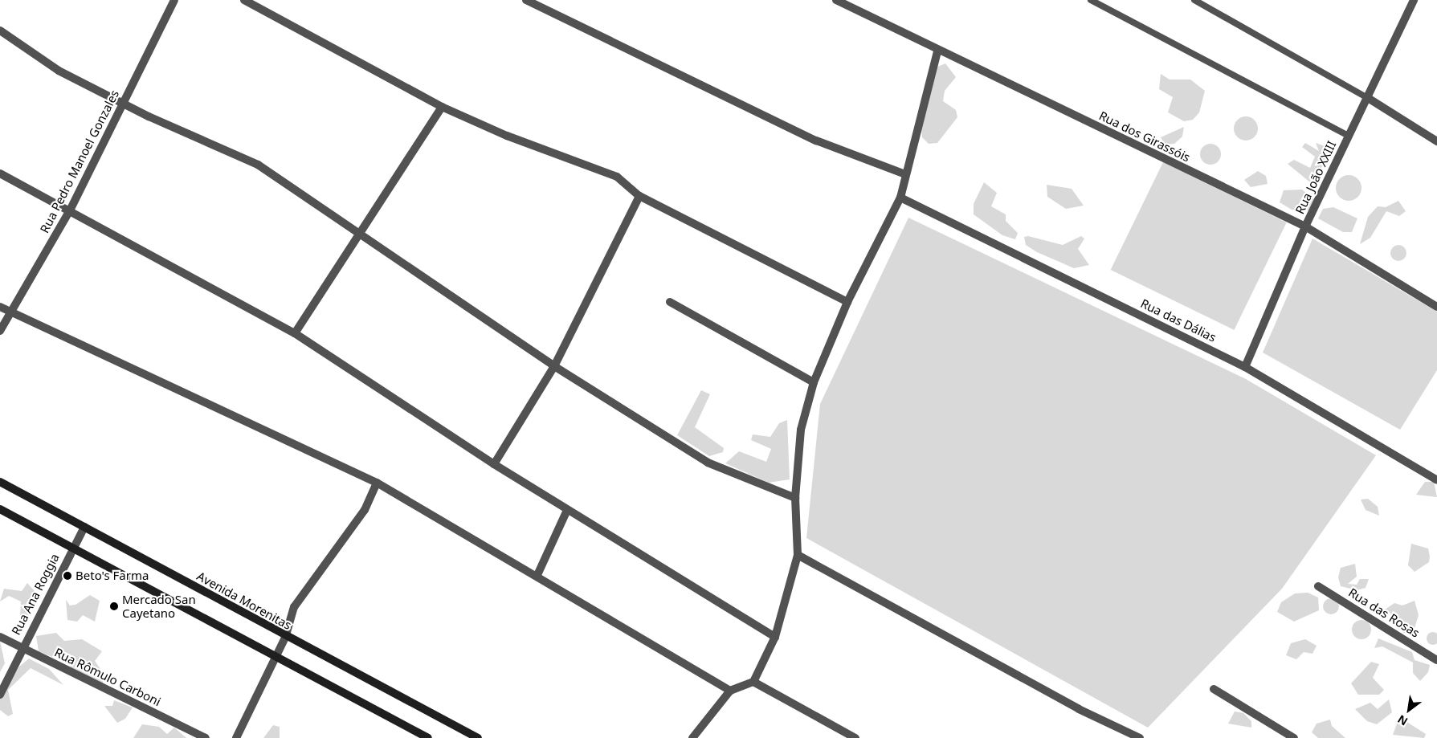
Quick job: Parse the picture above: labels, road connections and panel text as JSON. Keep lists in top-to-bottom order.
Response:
{
  "streets": {
    "main road": ["Avenida Morenitas"],
    "street": [
      "Rua dos Girassóis",
      "Rua Pedro Manoel Gonzales",
      "Rua João XXIII",
      "Rua das Dálias",
      "Rua Ana Roggia",
      "Rua das Rosas",
      "Rua Rômulo Carboni"
    ]
  },
  "crossings": [
    ["Rua dos Girassóis", "Rua João XXIII"],
    ["Rua João XXIII", "Rua das Dálias"],
    ["Rua Ana Roggia", "Avenida Morenitas"],
    ["Rua Ana Roggia", "Rua Rômulo Carboni"]
  ],
  "places": ["Beto's Farma", "Mercado San Cayetano"],
  "north": "bottom left"
}
